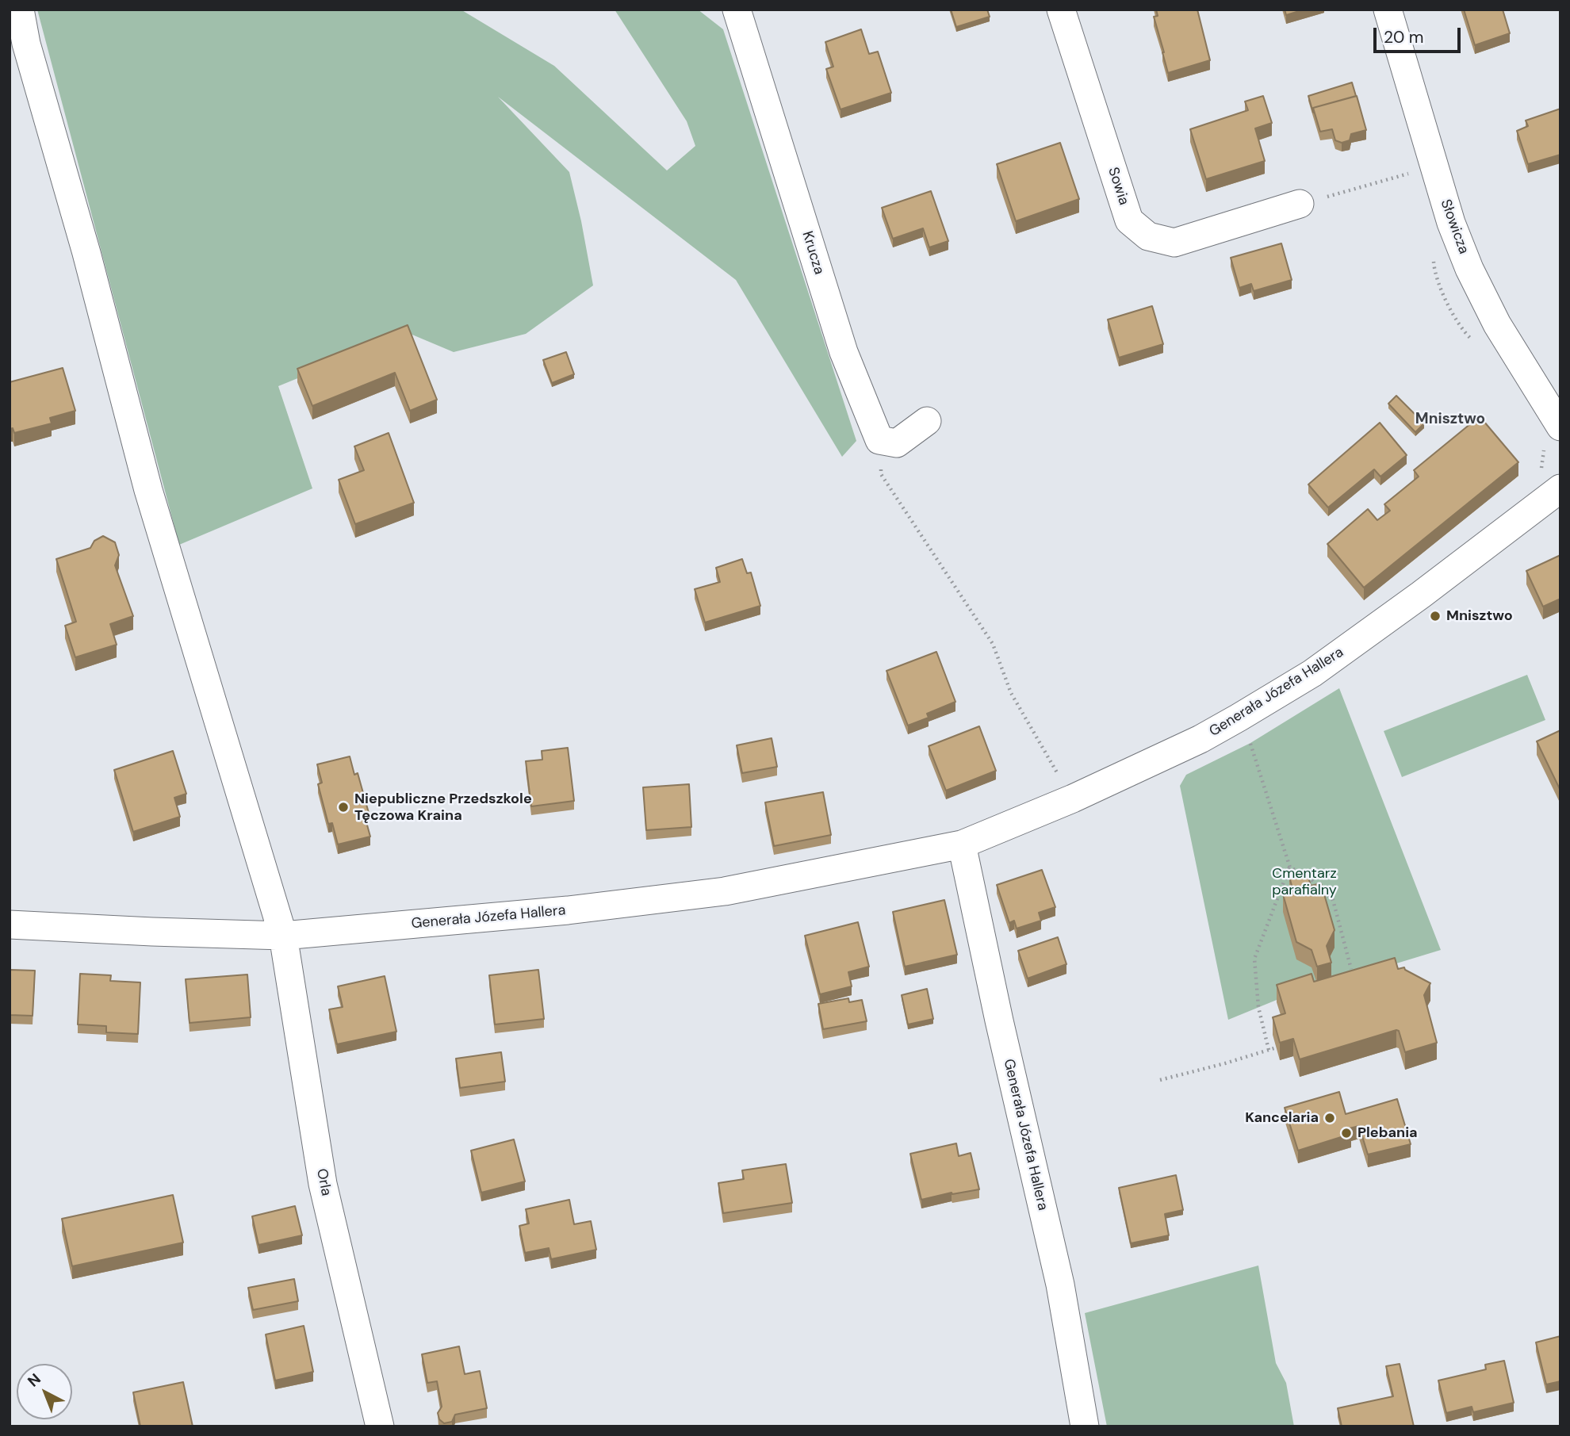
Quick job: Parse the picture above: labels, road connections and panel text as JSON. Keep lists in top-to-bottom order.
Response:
{
  "streets": {
    "street": [
      "Sowia",
      "Słowicza",
      "Krucza",
      "Generała Józefa Hallera",
      "Orla"
    ]
  },
  "crossings": [
    ["Generała Józefa Hallera", "Orla"]
  ],
  "districts": ["Mnisztwo"],
  "parks": ["Cmentarz parafialny"],
  "places": [
    "Mnisztwo",
    "Niepubliczne Przedszkole Tęczowa Kraina",
    "Kancelaria",
    "Plebania"
  ],
  "scale_bar": "20 m",
  "north": "top left"
}
